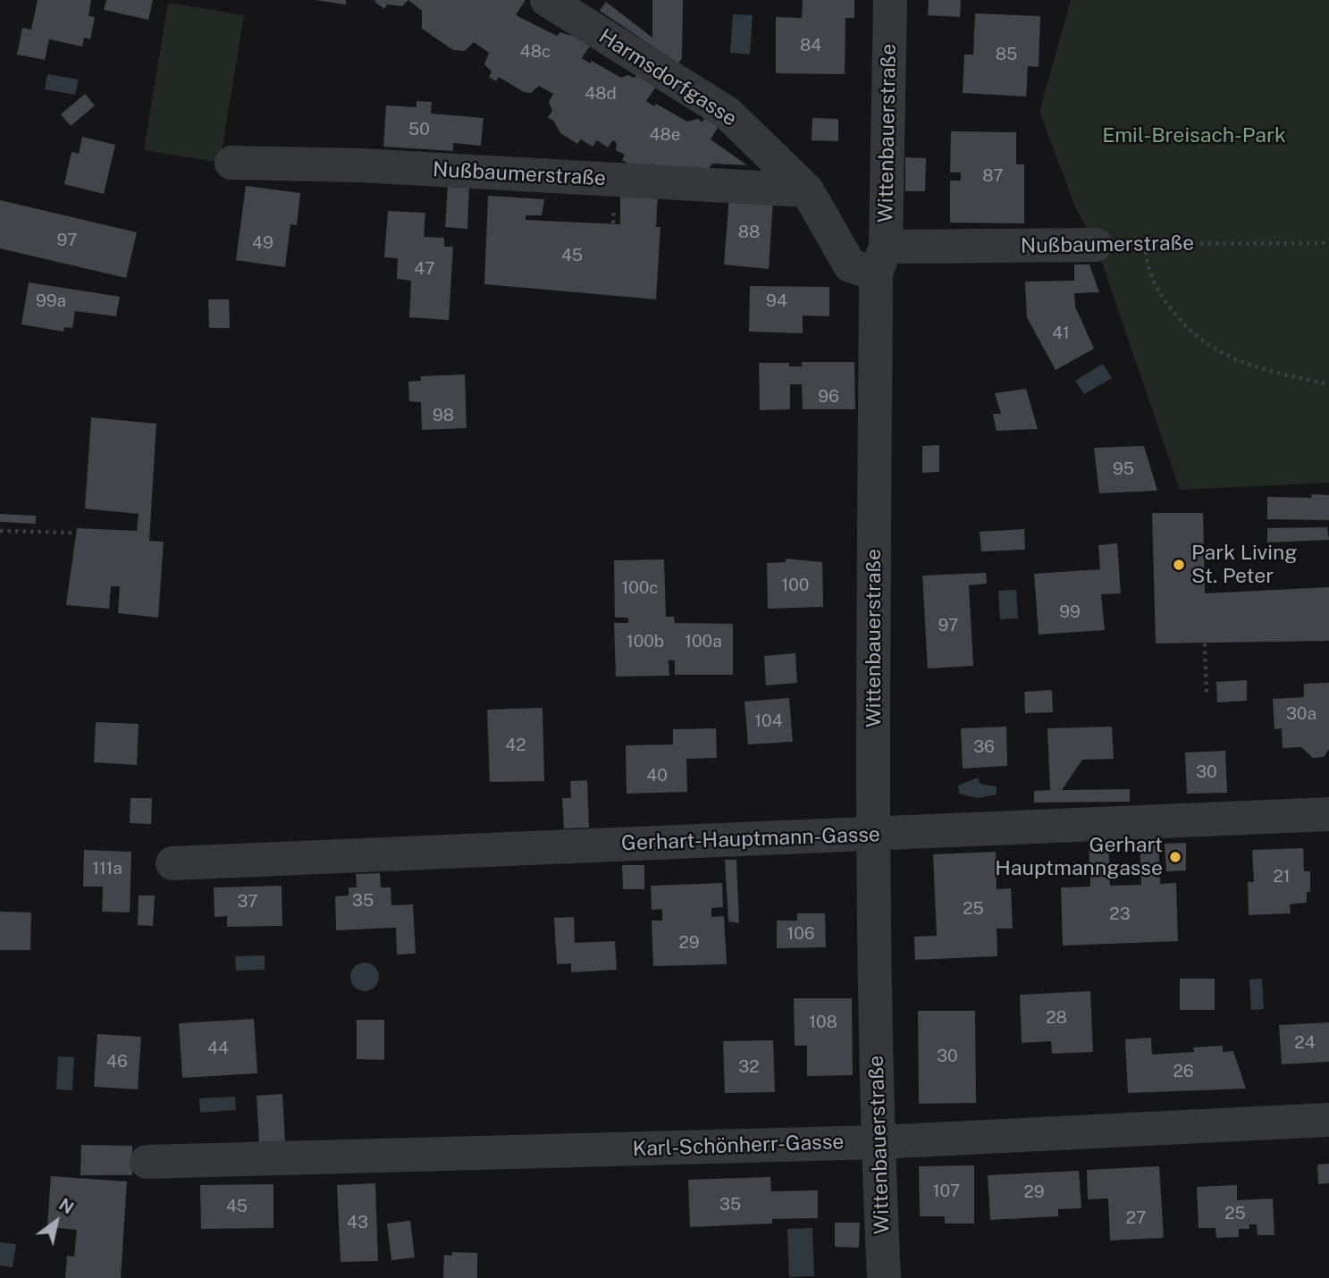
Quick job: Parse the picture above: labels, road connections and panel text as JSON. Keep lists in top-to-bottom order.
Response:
{
  "streets": {
    "street": [
      "Harmsdorfgasse",
      "Wittenbauerstraße",
      "Nußbaumerstraße",
      "Gerhart-Hauptmann-Gasse",
      "Karl-Schönherr-Gasse"
    ]
  },
  "crossings": [
    ["Harmsdorfgasse", "Wittenbauerstraße"],
    ["Harmsdorfgasse", "Nußbaumerstraße"],
    ["Wittenbauerstraße", "Nußbaumerstraße"],
    ["Wittenbauerstraße", "Gerhart-Hauptmann-Gasse"],
    ["Wittenbauerstraße", "Karl-Schönherr-Gasse"]
  ],
  "parks": ["Emil-Breisach-Park"],
  "places": ["Park Living St. Peter", "Gerhart Hauptmanngasse"],
  "house_numbers": [
    "84",
    "48c",
    "85",
    "48d",
    "50",
    "48e",
    "87",
    "88",
    "97",
    "49",
    "45",
    "47",
    "99a",
    "94",
    "41",
    "96",
    "98",
    "95",
    "100",
    "100c",
    "99",
    "97",
    "100b",
    "100a",
    "30a",
    "104",
    "42",
    "36",
    "30",
    "40",
    "111a",
    "21",
    "35",
    "37",
    "25",
    "23",
    "106",
    "29",
    "28",
    "108",
    "24",
    "44",
    "30",
    "46",
    "32",
    "26",
    "107",
    "29",
    "35",
    "45",
    "25",
    "27",
    "43"
  ],
  "north": "top right"
}
